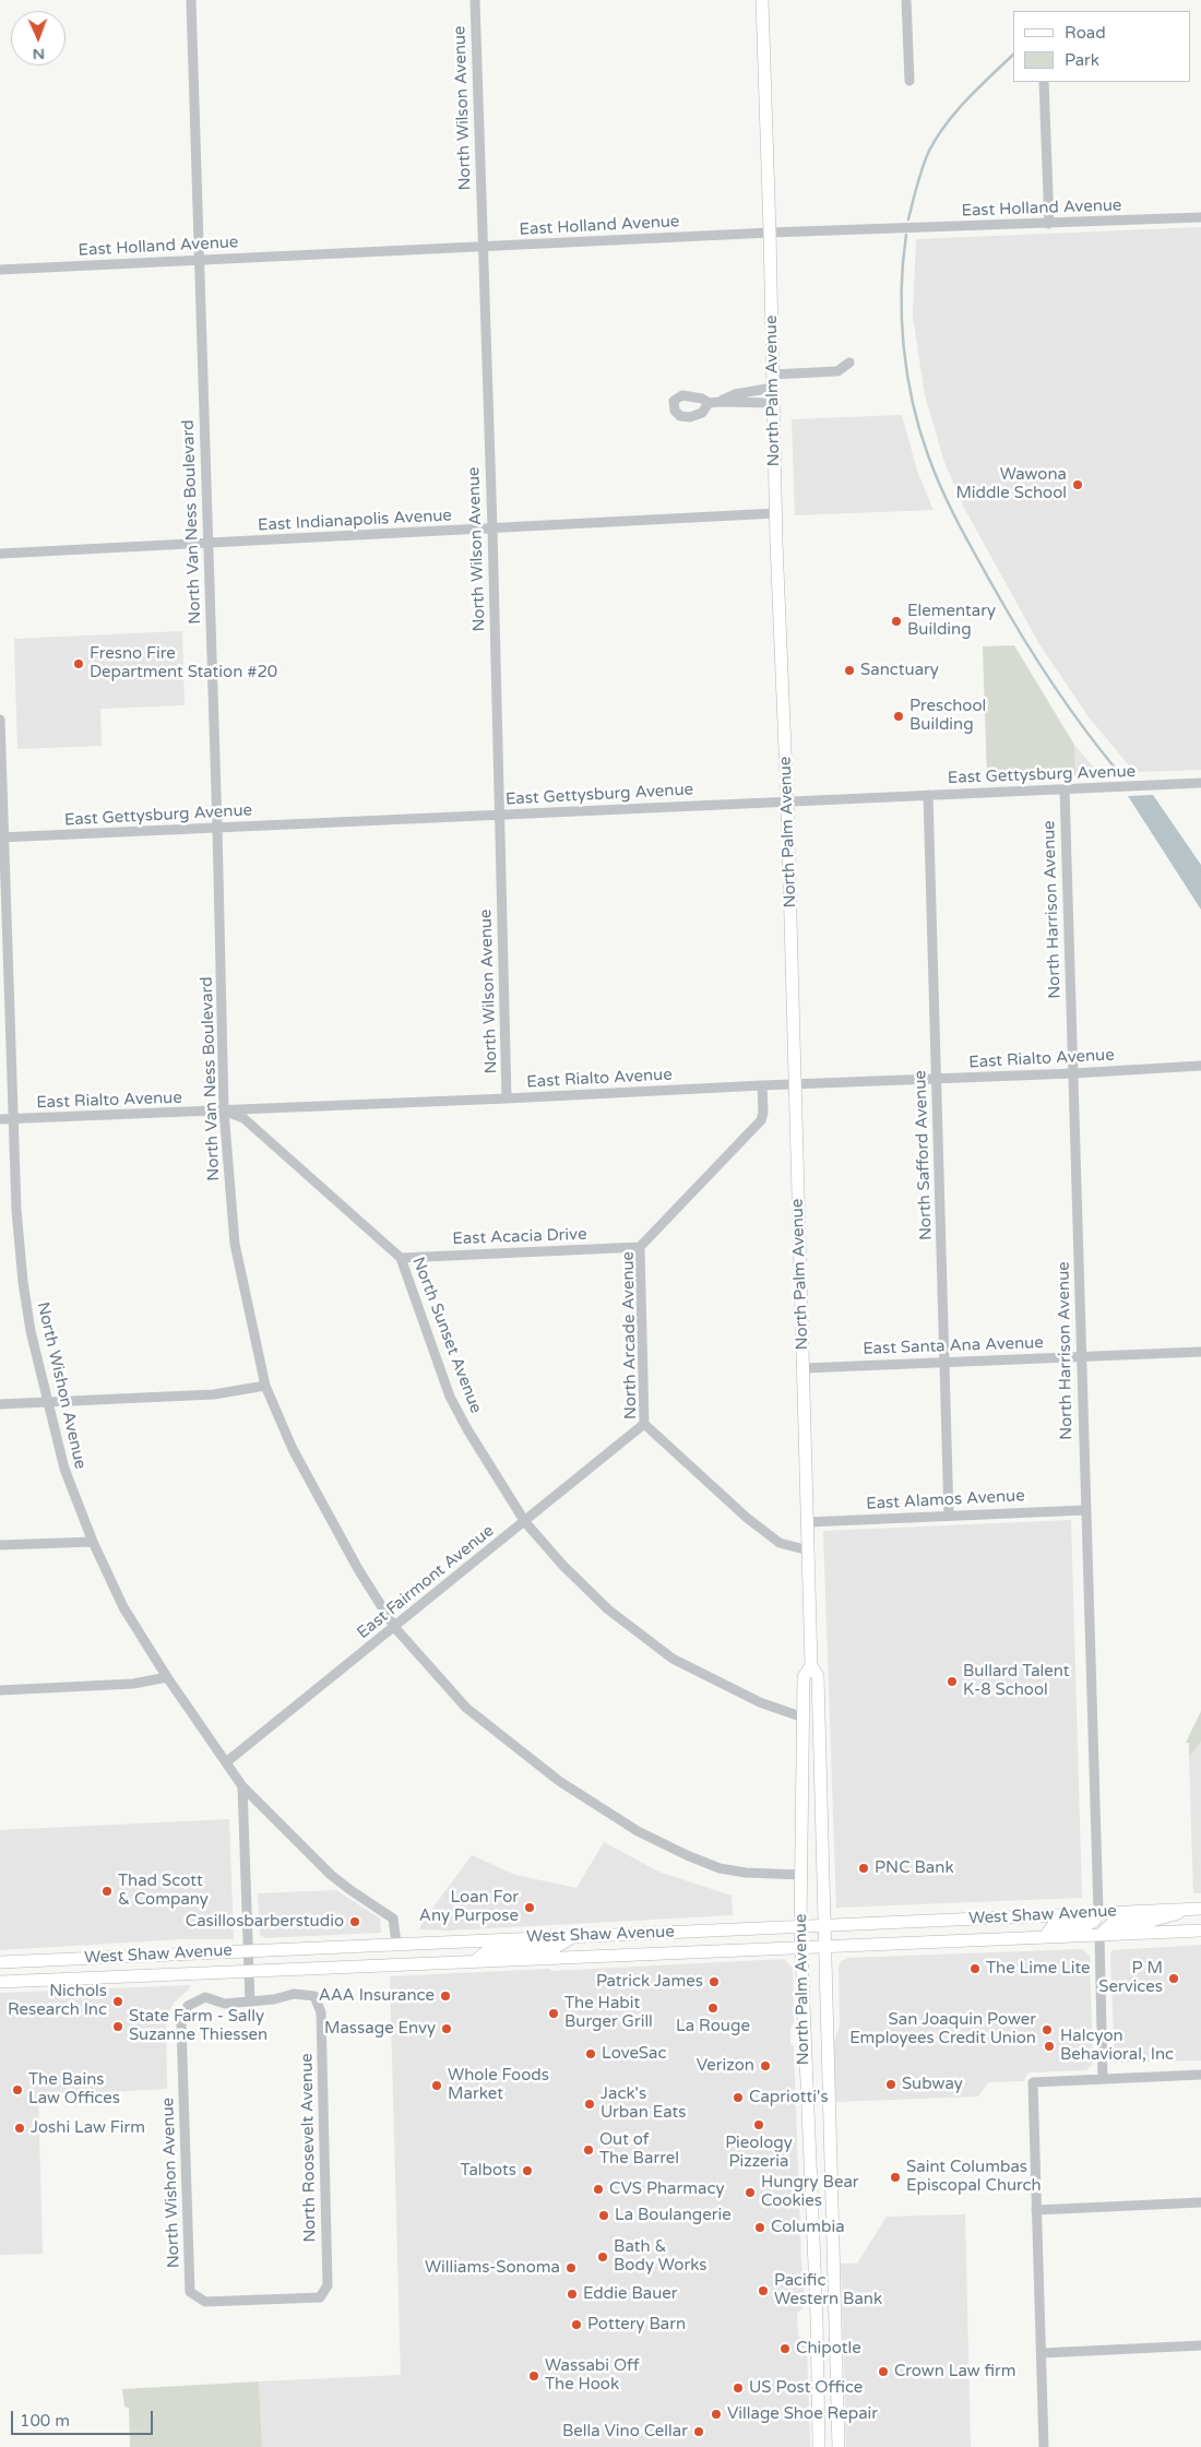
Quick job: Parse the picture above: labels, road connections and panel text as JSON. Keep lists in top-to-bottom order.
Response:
{
  "streets": {
    "main road": ["North Palm Avenue", "West Shaw Avenue"],
    "street": [
      "North Wilson Avenue",
      "East Holland Avenue",
      "East Indianapolis Avenue",
      "North Van Ness Boulevard",
      "East Gettysburg Avenue",
      "North Harrison Avenue",
      "East Rialto Avenue",
      "North Safford Avenue",
      "East Acacia Drive",
      "North Sunset Avenue",
      "North Arcade Avenue",
      "East Santa Ana Avenue",
      "North Wishon Avenue",
      "East Alamos Avenue",
      "East Fairmont Avenue",
      "North Roosevelt Avenue"
    ]
  },
  "crossings": [
    ["North Wilson Avenue", "East Holland Avenue"],
    ["North Wilson Avenue", "East Indianapolis Avenue"],
    ["North Wilson Avenue", "East Gettysburg Avenue"],
    ["North Wilson Avenue", "East Rialto Avenue"],
    ["East Holland Avenue", "North Palm Avenue"],
    ["East Holland Avenue", "North Van Ness Boulevard"],
    ["North Palm Avenue", "East Indianapolis Avenue"],
    ["North Palm Avenue", "North Van Ness Boulevard"],
    ["North Palm Avenue", "East Gettysburg Avenue"],
    ["North Palm Avenue", "East Rialto Avenue"],
    ["North Palm Avenue", "North Sunset Avenue"],
    ["North Palm Avenue", "North Arcade Avenue"],
    ["North Palm Avenue", "East Santa Ana Avenue"],
    ["North Palm Avenue", "East Alamos Avenue"],
    ["North Palm Avenue", "West Shaw Avenue"],
    ["East Indianapolis Avenue", "North Van Ness Boulevard"],
    ["North Van Ness Boulevard", "East Gettysburg Avenue"],
    ["North Van Ness Boulevard", "East Rialto Avenue"],
    ["North Van Ness Boulevard", "North Sunset Avenue"],
    ["North Van Ness Boulevard", "East Fairmont Avenue"],
    ["East Gettysburg Avenue", "North Harrison Avenue"],
    ["East Gettysburg Avenue", "North Safford Avenue"],
    ["East Gettysburg Avenue", "North Wishon Avenue"],
    ["North Harrison Avenue", "East Rialto Avenue"],
    ["North Harrison Avenue", "East Santa Ana Avenue"],
    ["North Harrison Avenue", "East Alamos Avenue"],
    ["North Harrison Avenue", "West Shaw Avenue"],
    ["East Rialto Avenue", "North Safford Avenue"],
    ["East Rialto Avenue", "North Sunset Avenue"],
    ["East Rialto Avenue", "North Arcade Avenue"],
    ["East Rialto Avenue", "North Wishon Avenue"],
    ["North Safford Avenue", "East Santa Ana Avenue"],
    ["North Safford Avenue", "East Alamos Avenue"],
    ["East Acacia Drive", "North Sunset Avenue"],
    ["East Acacia Drive", "North Arcade Avenue"],
    ["North Sunset Avenue", "East Fairmont Avenue"],
    ["North Arcade Avenue", "East Fairmont Avenue"],
    ["North Wishon Avenue", "East Fairmont Avenue"],
    ["North Wishon Avenue", "West Shaw Avenue"],
    ["North Wishon Avenue", "North Roosevelt Avenue"]
  ],
  "places": [
    "Wawona Middle School",
    "Elementary Building",
    "Fresno Fire Department Station #20",
    "Sanctuary",
    "Preschool Building",
    "Bullard Talent K-8 School",
    "PNC Bank",
    "Thad Scott & Company",
    "Loan For Any Purpose",
    "Casillosbarberstudio",
    "The Lime Lite",
    "P M Services",
    "Patrick James",
    "AAA Insurance",
    "Nichols Research Inc",
    "La Rouge",
    "The Habit Burger Grill",
    "State Farm - Sally Suzanne Thiessen",
    "Massage Envy",
    "San Joaquin Power Employees Credit Union",
    "Halcyon Behavioral, Inc",
    "LoveSac",
    "Verizon",
    "Subway",
    "Whole Foods Market",
    "The Bains Law Offices",
    "Capriotti's",
    "Jack's Urban Eats",
    "Pieology Pizzeria",
    "Joshi Law Firm",
    "Out of The Barrel",
    "Talbots",
    "Saint Columbas Episcopal Church",
    "CVS Pharmacy",
    "Hungry Bear Cookies",
    "La Boulangerie",
    "Columbia",
    "Bath & Body Works",
    "Williams-Sonoma",
    "Pacific Western Bank",
    "Eddie Bauer",
    "Pottery Barn",
    "Chipotle",
    "Crown Law firm",
    "Wassabi Off The Hook",
    "US Post Office",
    "Village Shoe Repair",
    "Bella Vino Cellar"
  ],
  "legend": ["Road", "Park"],
  "scale_bar": "100 m",
  "north": "bottom"
}
